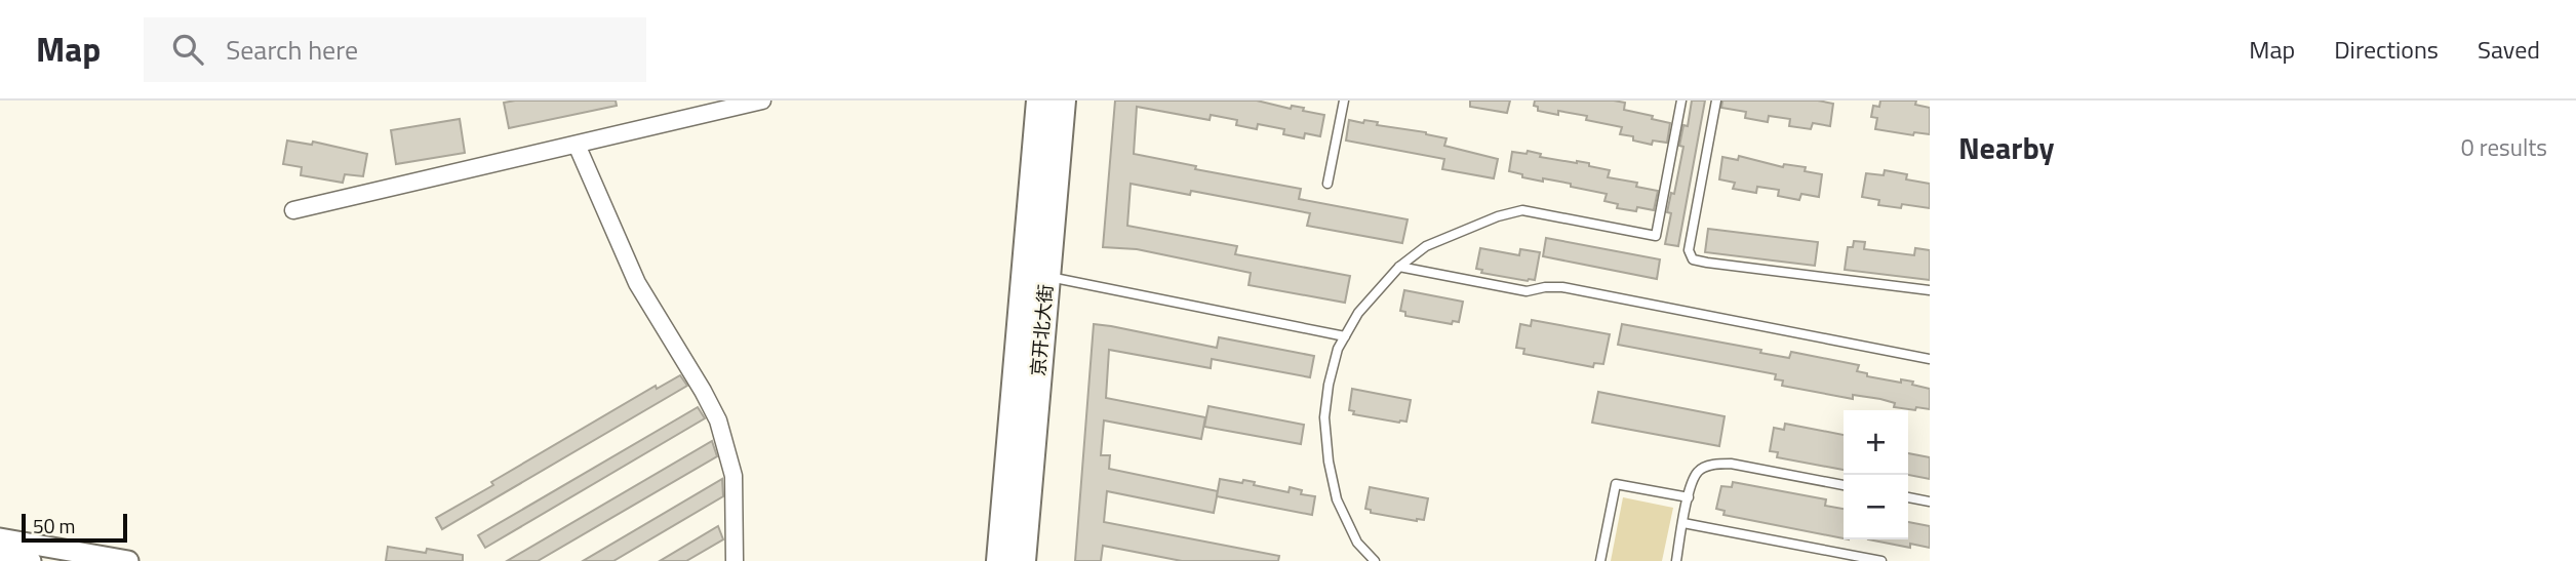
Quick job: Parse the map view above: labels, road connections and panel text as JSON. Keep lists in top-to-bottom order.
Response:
{
  "streets": {
    "main road": ["京开北大街"]
  },
  "scale_bar": "50 m",
  "page": {
    "header": "Map",
    "search": "Search here",
    "nav": ["Map", "Directions", "Saved"],
    "heading": ["Nearby", "0 results"],
    "map_buttons": ["+", "−"],
    "scale": "50 m"
  }
}
